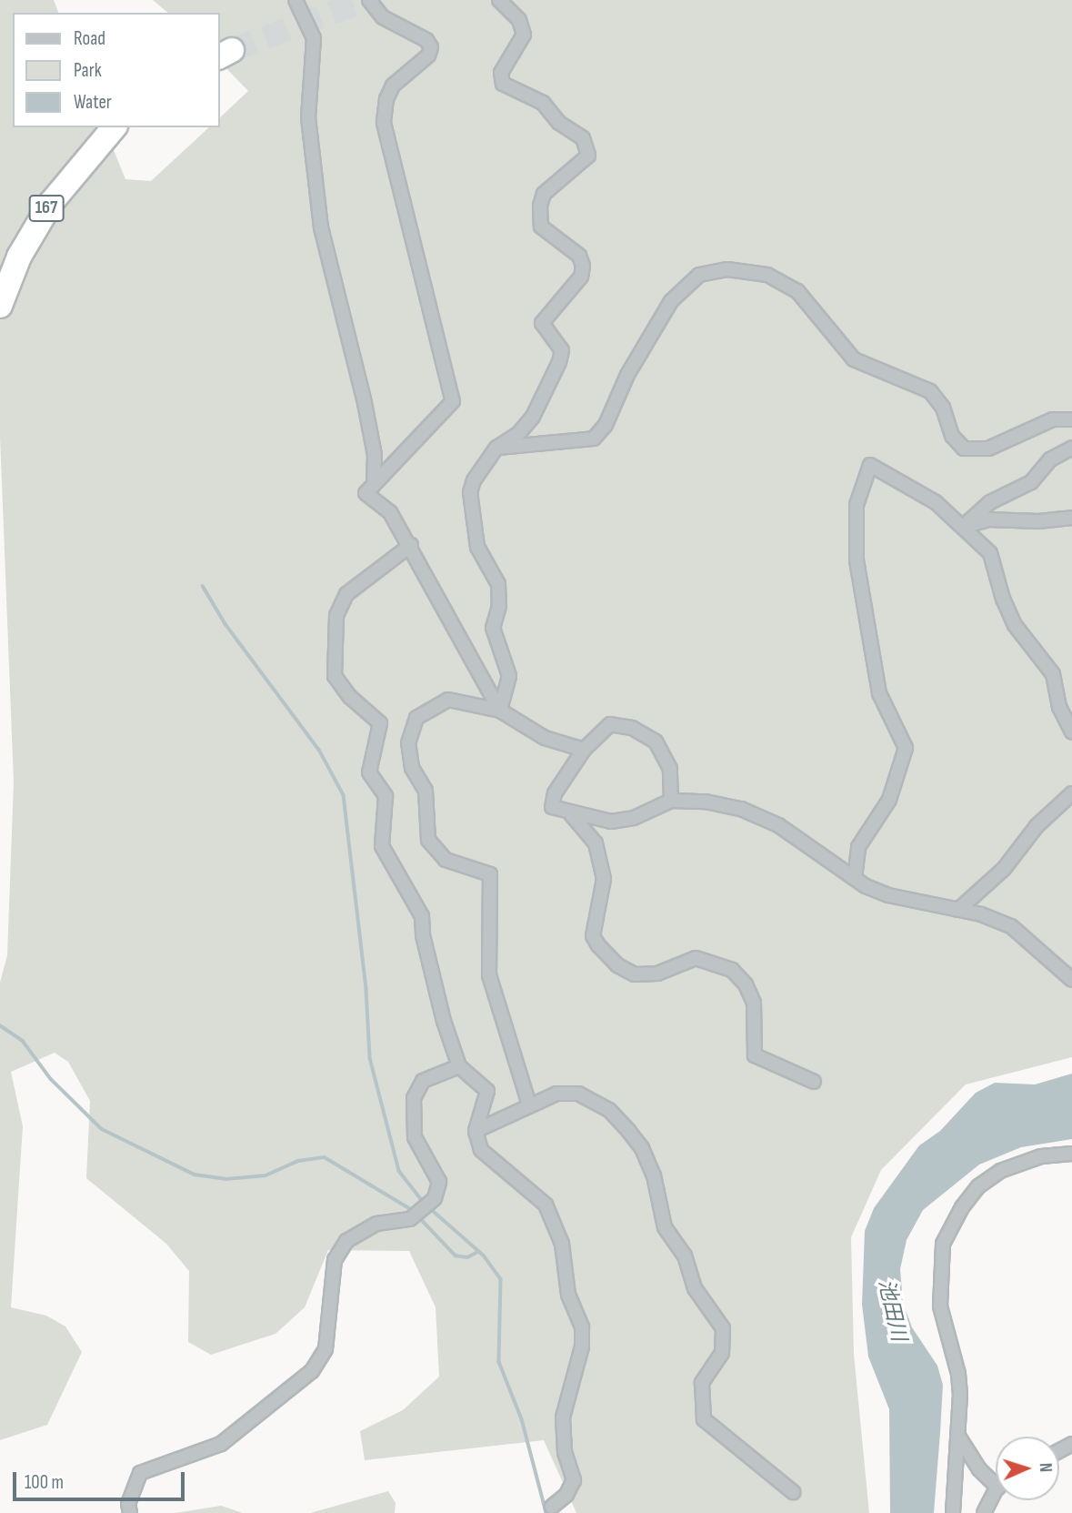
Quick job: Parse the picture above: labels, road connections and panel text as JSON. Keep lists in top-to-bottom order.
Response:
{
  "streets": {
    "highway": ["167"]
  },
  "water": ["池田川"],
  "legend": ["Road", "Park", "Water"],
  "scale_bar": "100 m",
  "north": "right"
}
